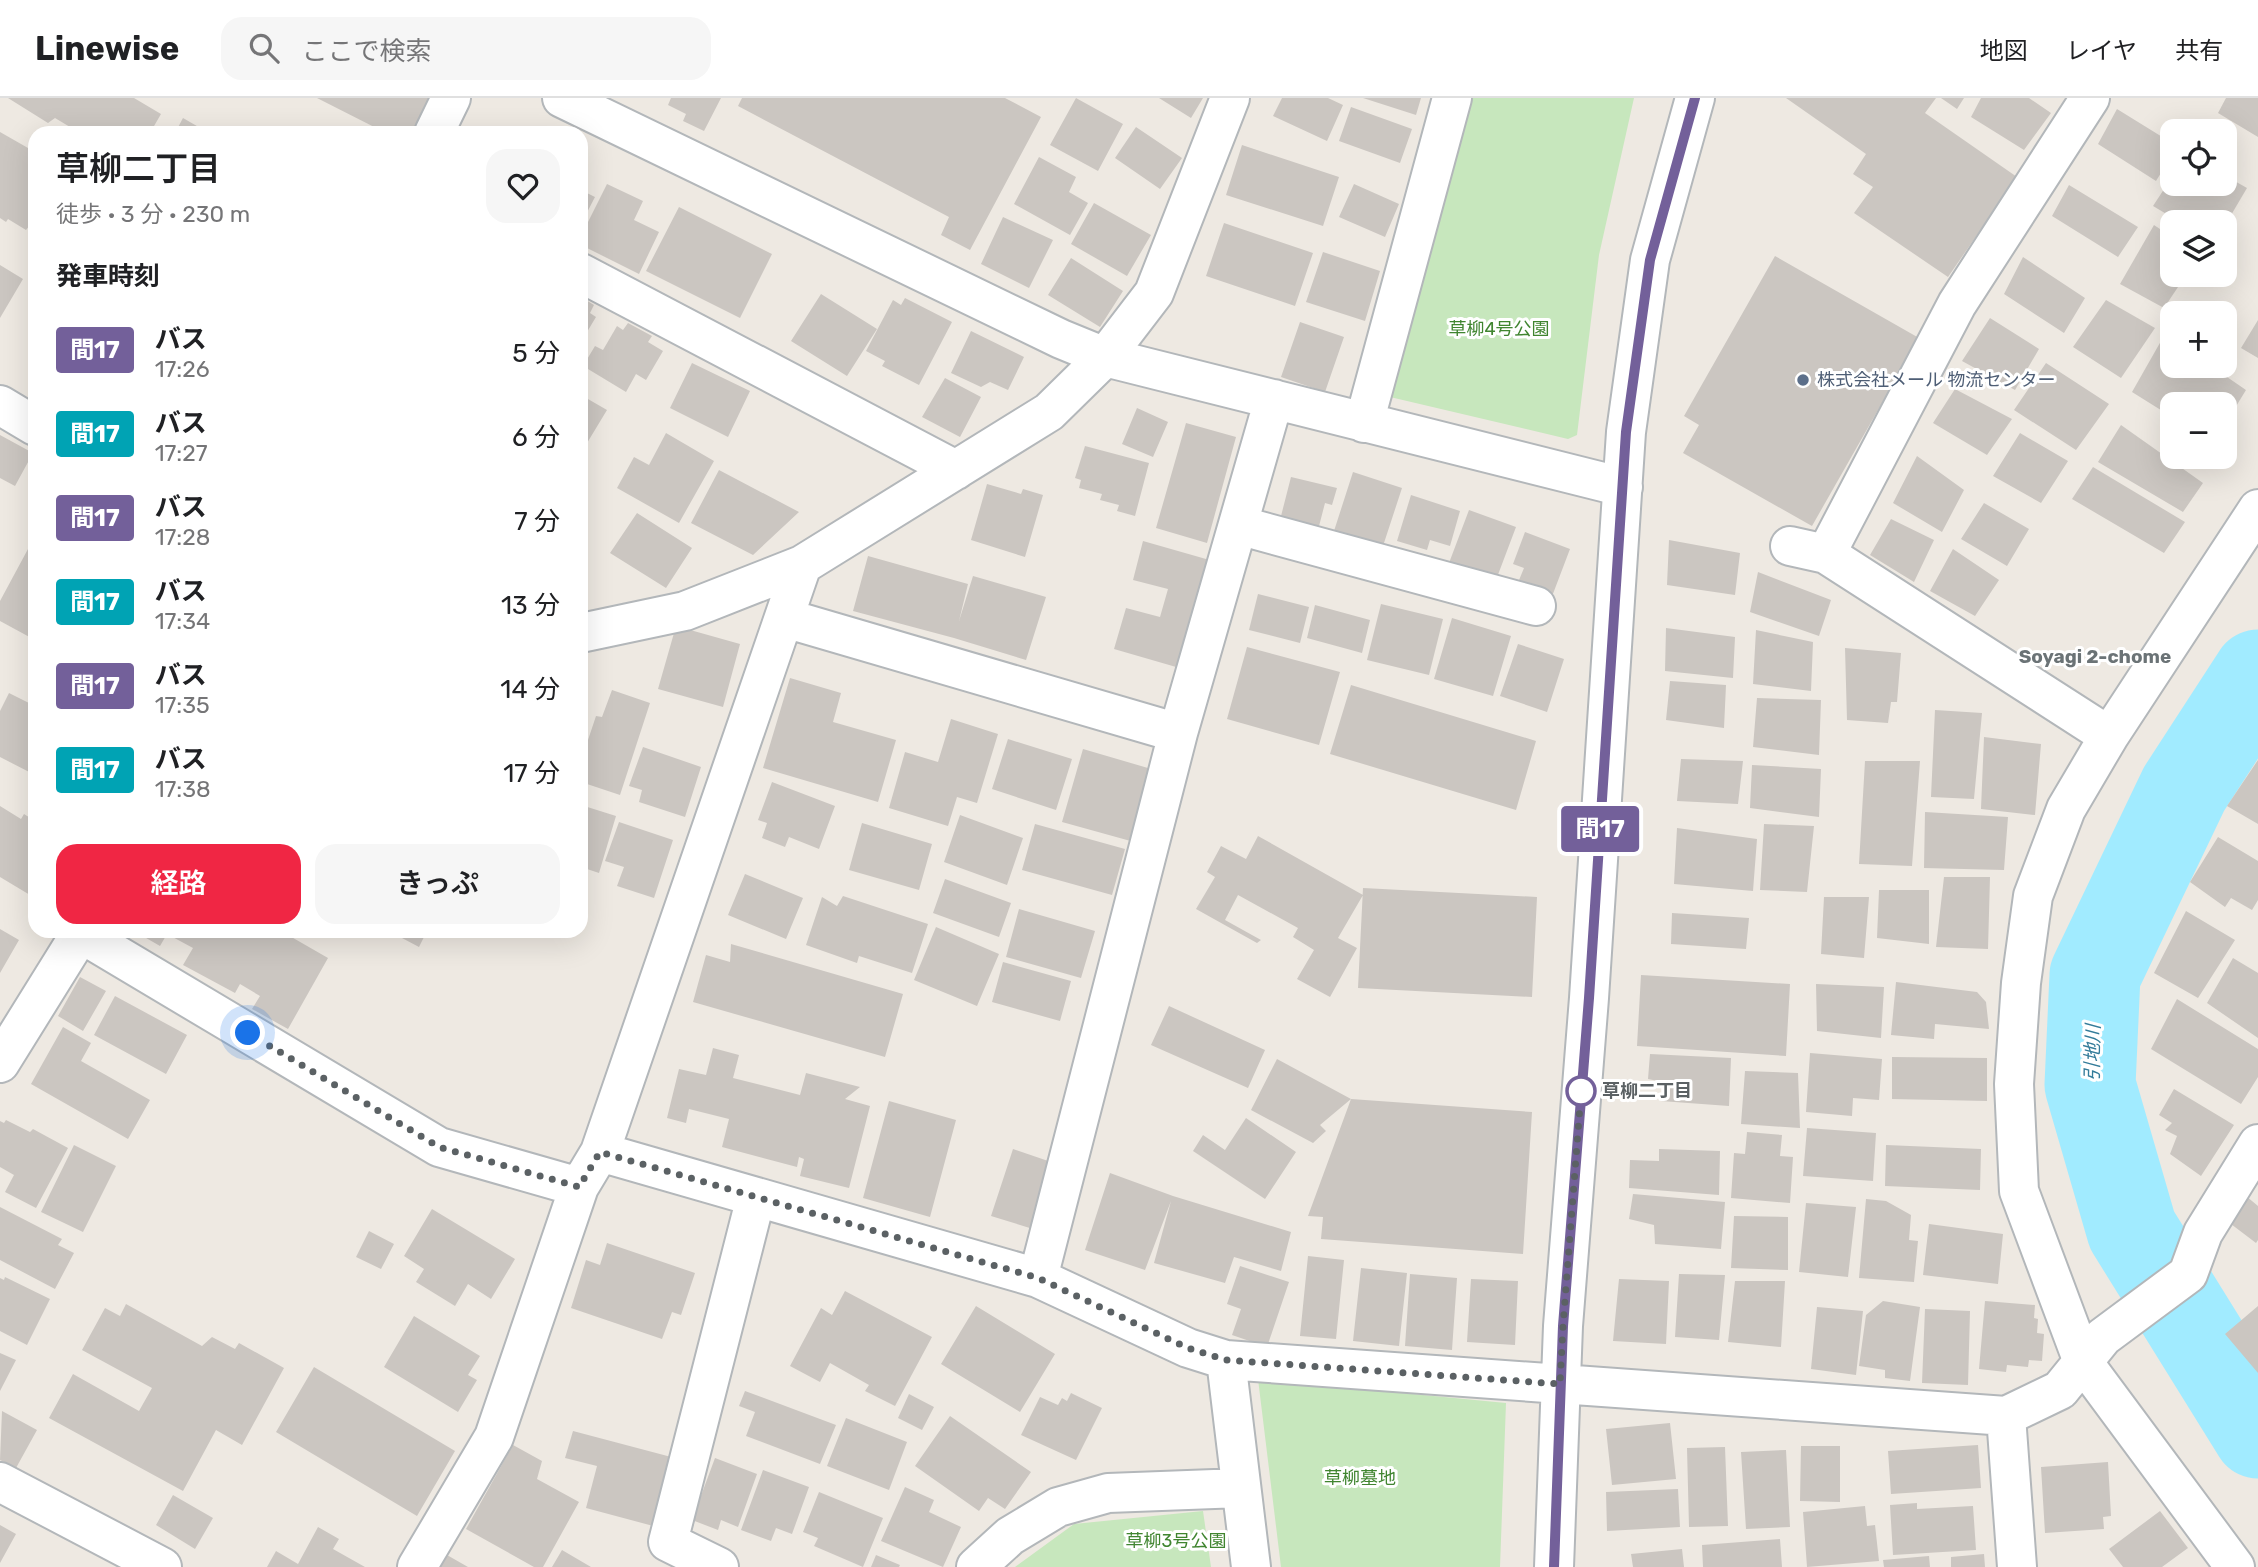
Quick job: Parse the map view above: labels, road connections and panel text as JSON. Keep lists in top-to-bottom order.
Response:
{
  "districts": ["Soyagi 2-chome"],
  "water": ["引地川"],
  "parks": ["草柳4号公園", "草柳墓地", "草柳3号公園"],
  "places": ["株式会社メール 物流センター", "草柳二丁目"],
  "lines": ["bus line 間17"],
  "page": {
    "header": "Linewise",
    "search": "ここで検索",
    "nav": ["地図", "レイヤ", "共有"],
    "on_map": "間17",
    "map_buttons": ["+", "−"],
    "heading": [
      ["草柳二丁目", "徒歩 · 3 分 · 230 m"],
      "発車時刻"
    ],
    "list": [
      {
        "mark": "間17",
        "name": "バス",
        "note": "17:26",
        "value": "5 分"
      },
      {
        "mark": "間17",
        "name": "バス",
        "note": "17:27",
        "value": "6 分"
      },
      {
        "mark": "間17",
        "name": "バス",
        "note": "17:28",
        "value": "7 分"
      },
      {
        "mark": "間17",
        "name": "バス",
        "note": "17:34",
        "value": "13 分"
      },
      {
        "mark": "間17",
        "name": "バス",
        "note": "17:35",
        "value": "14 分"
      },
      {
        "mark": "間17",
        "name": "バス",
        "note": "17:38",
        "value": "17 分"
      }
    ],
    "buttons": ["経路", "きっぷ"]
  }
}
